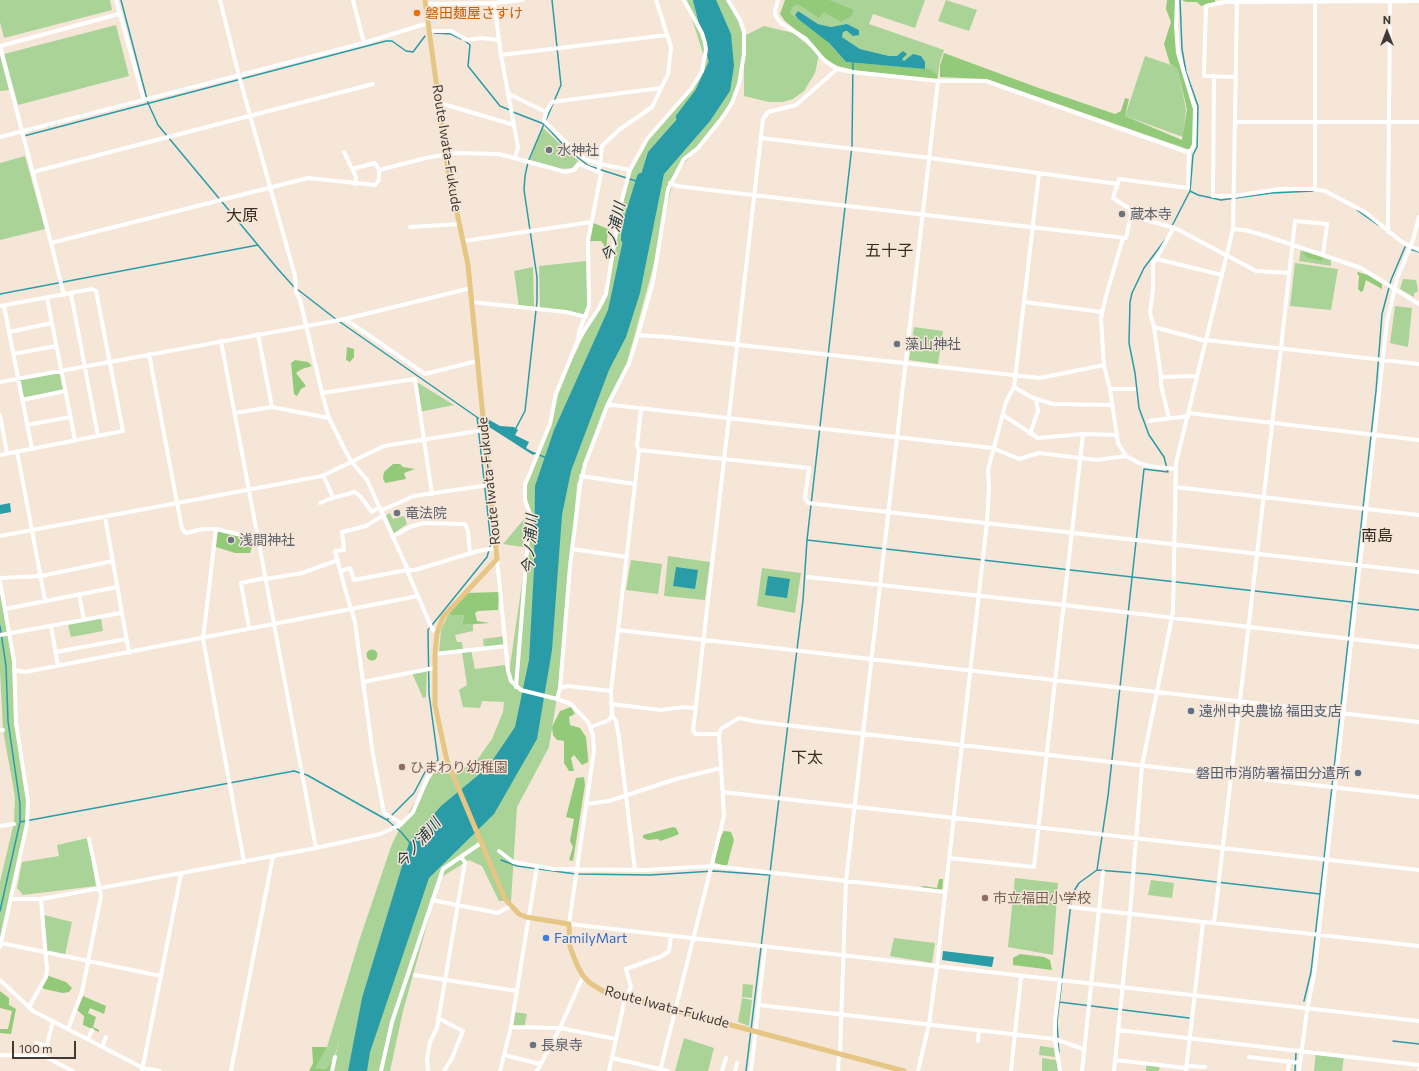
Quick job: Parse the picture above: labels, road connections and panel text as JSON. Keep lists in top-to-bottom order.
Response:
{
  "streets": {
    "main road": ["Route Iwata-Fukude"]
  },
  "districts": [
    "大原",
    "五十子",
    "南島",
    "下太"
  ],
  "water": ["今ノ浦川"],
  "places": [
    "磐田麺屋さすけ",
    "水神社",
    "蔵本寺",
    "藻山神社",
    "竜法院",
    "浅間神社",
    "遠州中央農協 福田支店",
    "ひまわり幼稚園",
    "磐田市消防署福田分遣所",
    "市立福田小学校",
    "FamilyMart",
    "長泉寺"
  ],
  "scale_bar": "100 m",
  "north": "top"
}
